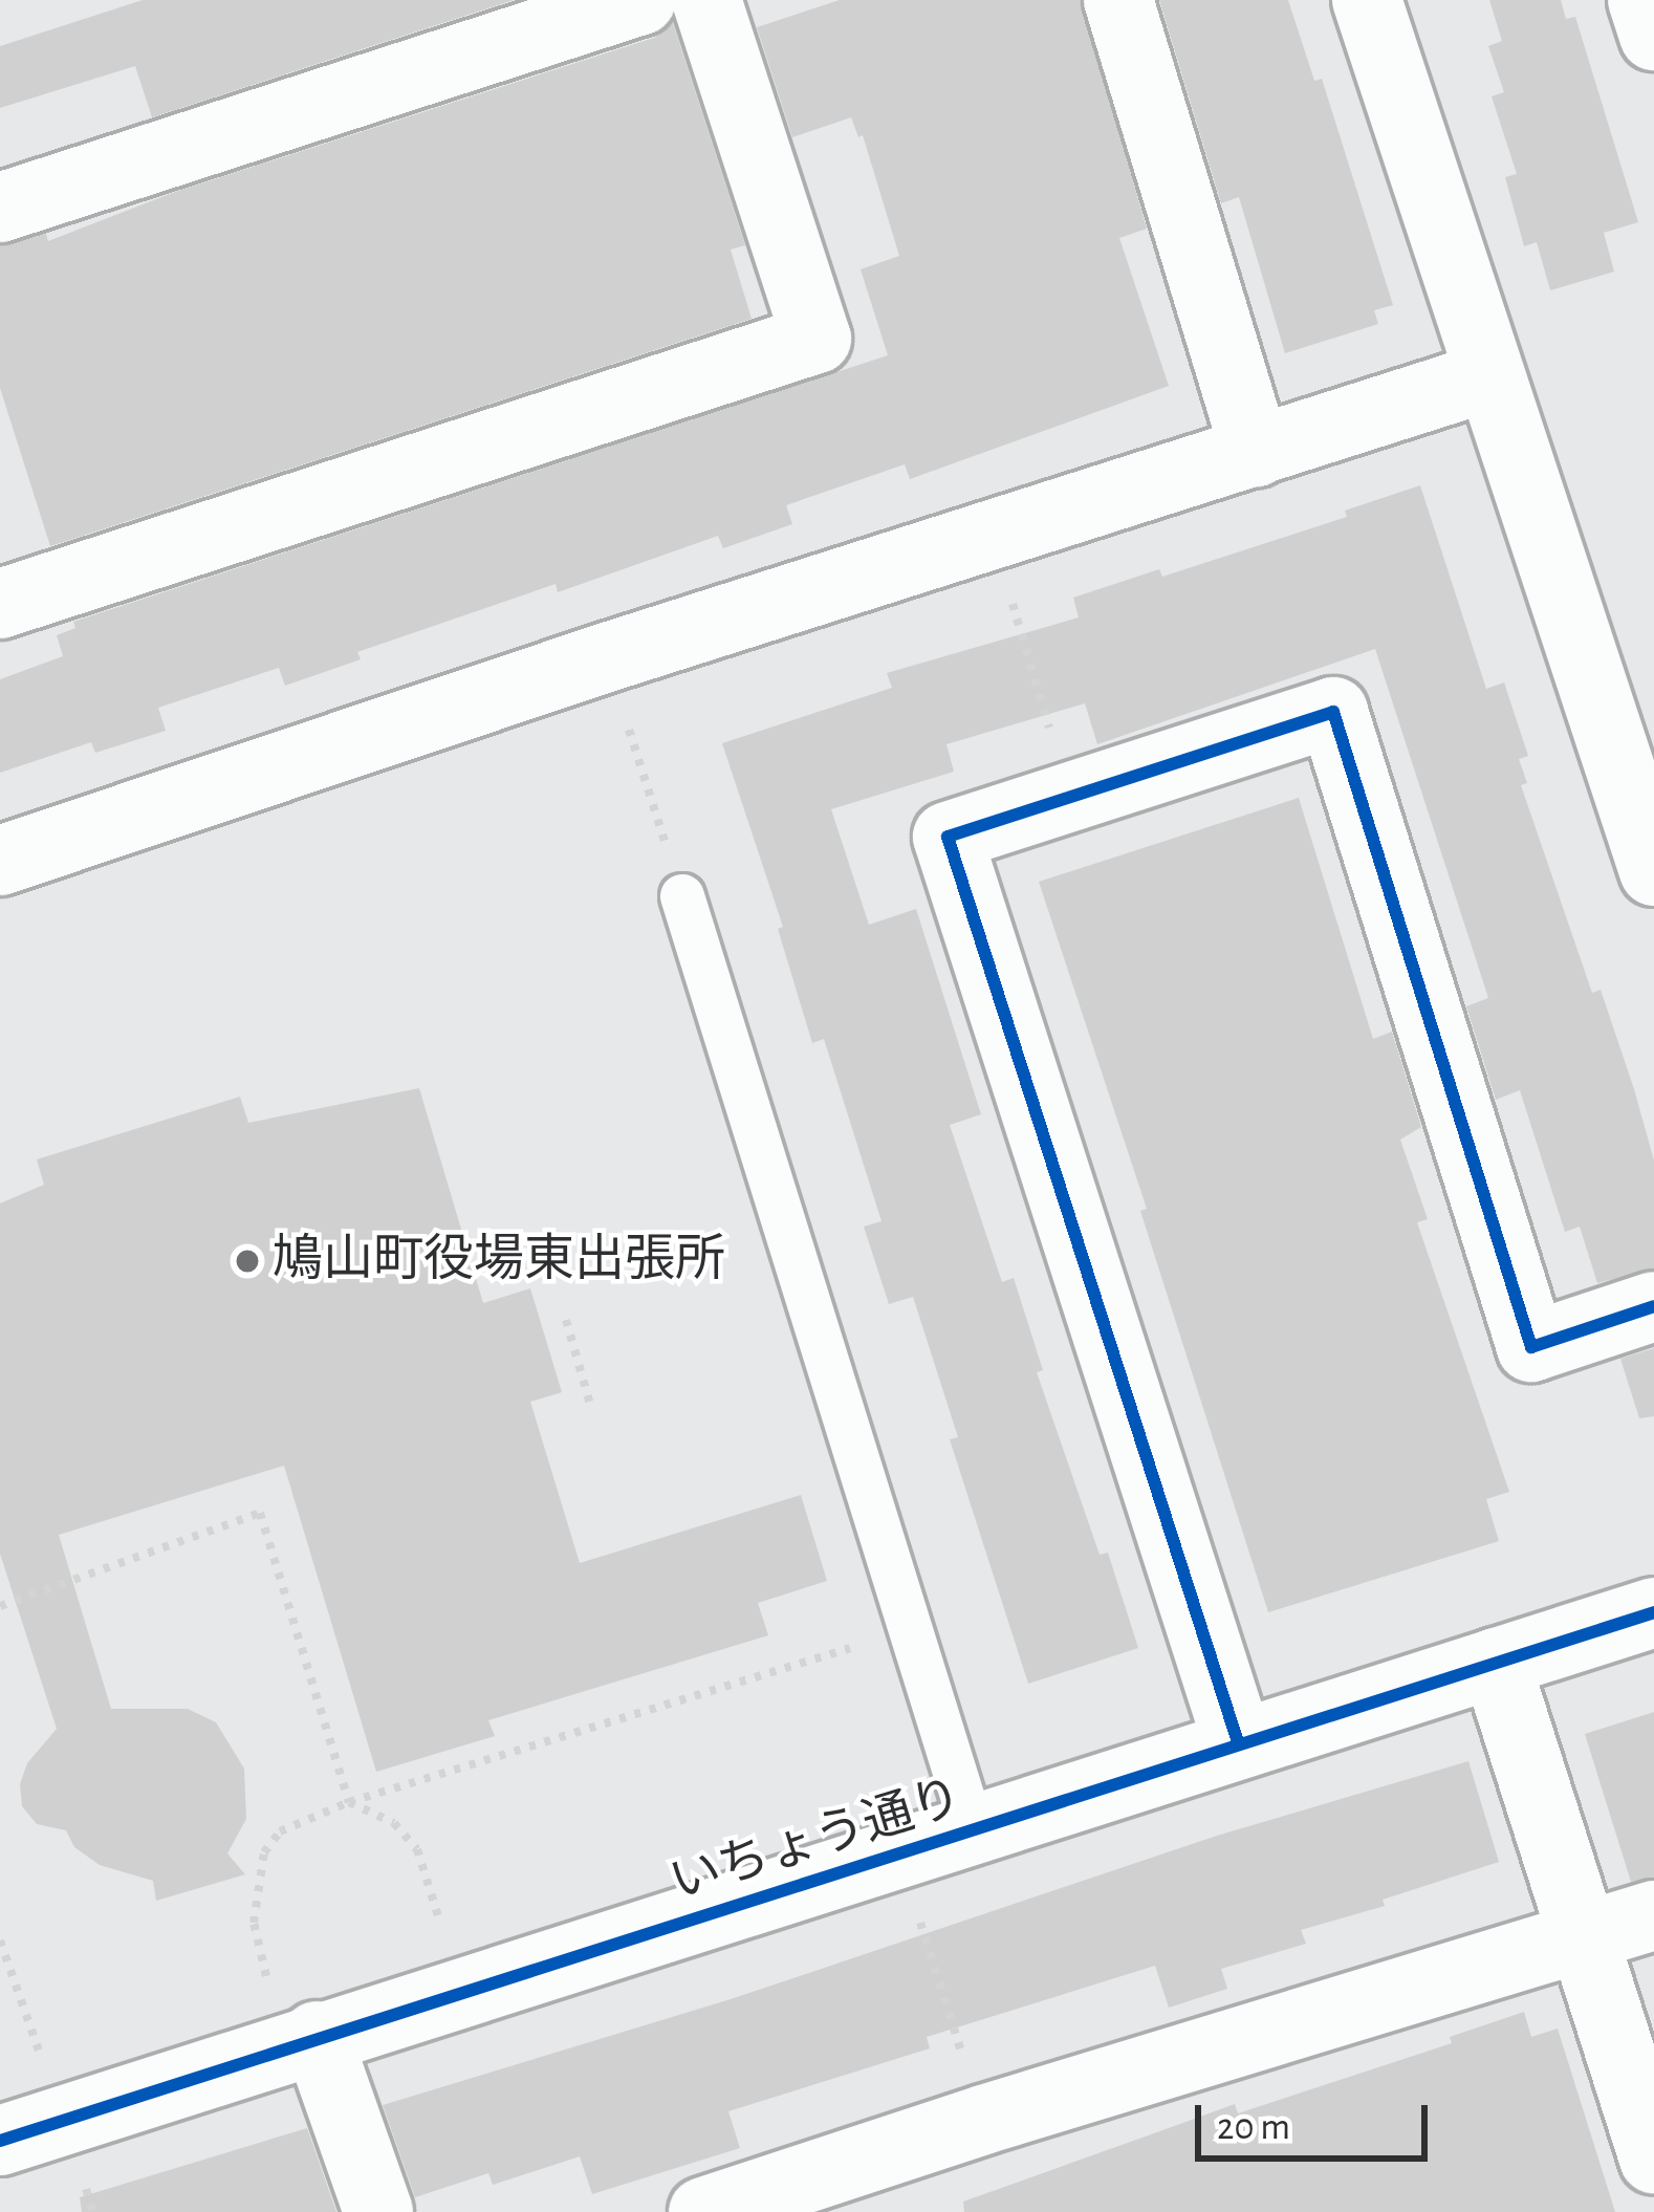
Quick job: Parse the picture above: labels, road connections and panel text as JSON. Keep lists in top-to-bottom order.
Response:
{
  "streets": {
    "street": ["いちょう通り"]
  },
  "places": ["鳩山町役場東出張所"],
  "scale_bar": "20 m"
}
